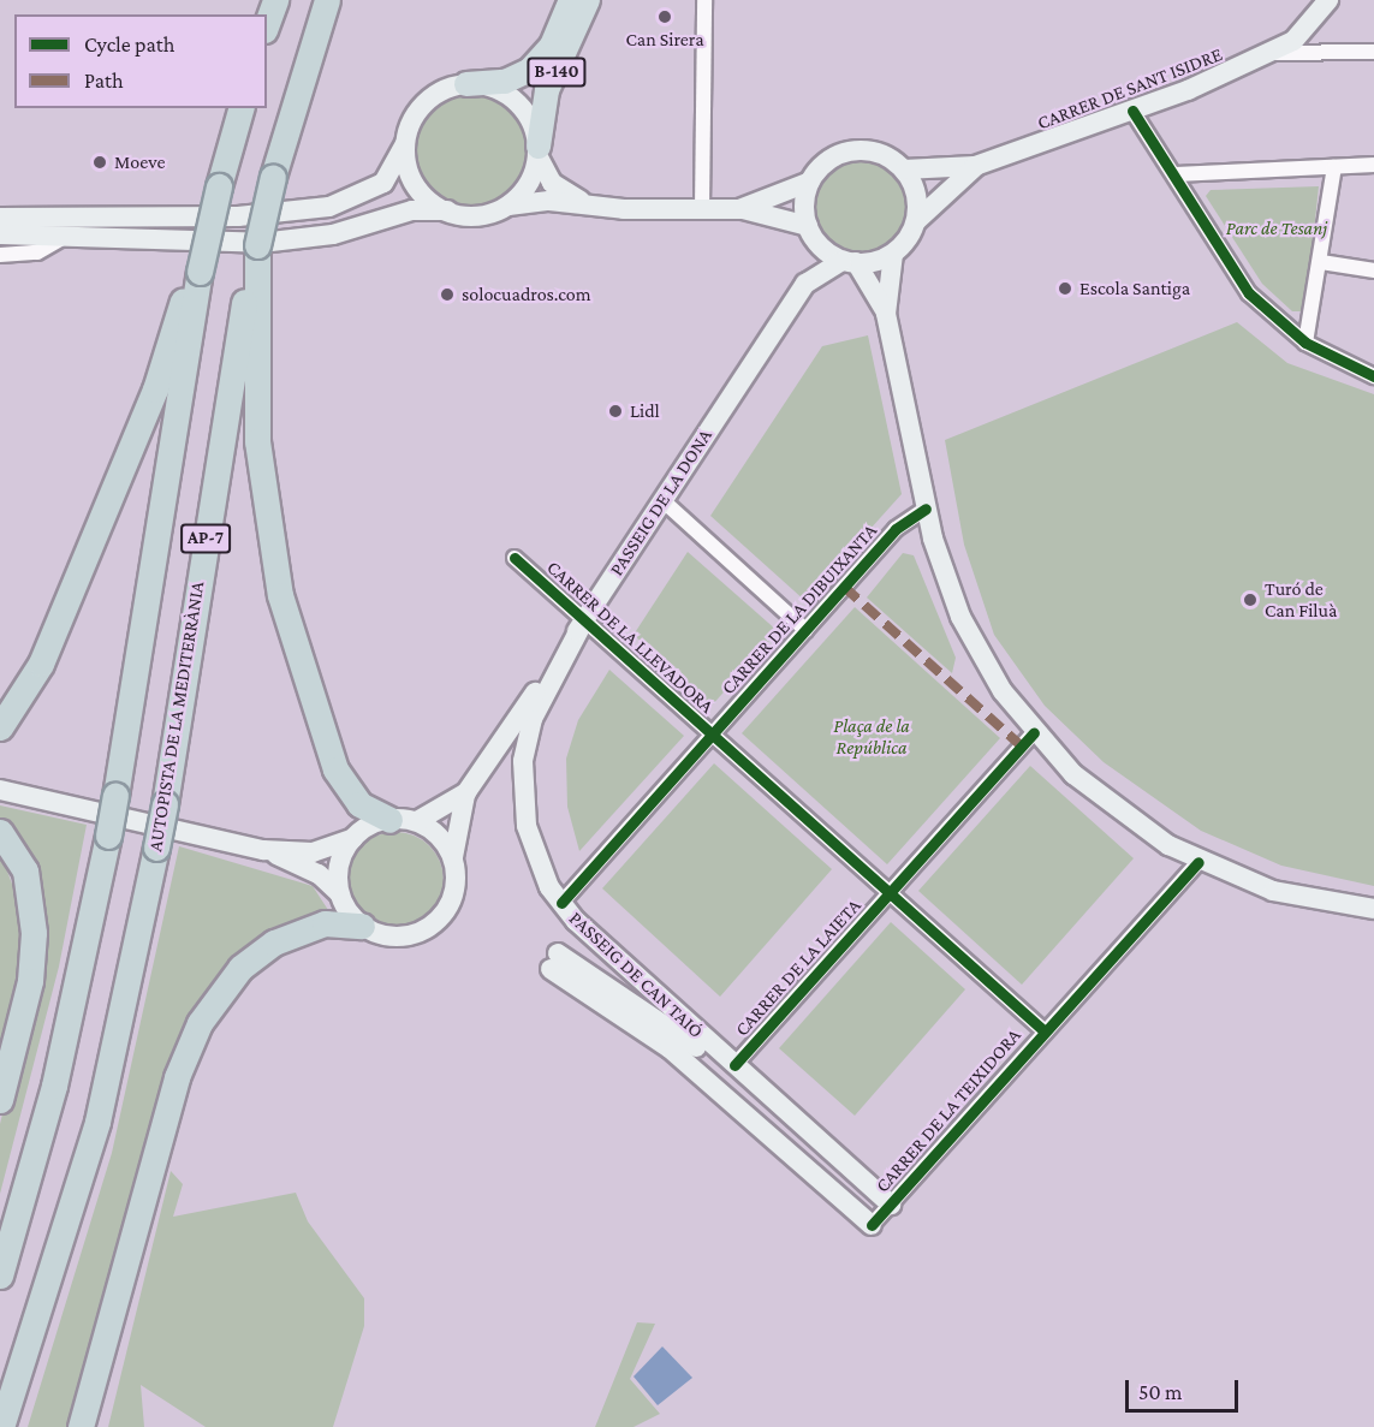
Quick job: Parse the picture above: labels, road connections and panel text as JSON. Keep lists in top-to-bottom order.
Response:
{
  "streets": {
    "highway": ["B-140", "AP-7", "AUTOPISTA DE LA MEDITERRÀNIA"],
    "main road": ["CARRER DE SANT ISIDRE", "PASSEIG DE LA DONA", "PASSEIG DE CAN TAIÓ"],
    "street": [
      "CARRER DE LA DIBUIXANTA",
      "CARRER DE LA LLEVADORA",
      "CARRER DE LA LAIETA",
      "CARRER DE LA TEIXIDORA"
    ]
  },
  "crossings": [
    ["CARRER DE SANT ISIDRE", "PASSEIG DE LA DONA"],
    ["PASSEIG DE LA DONA", "CARRER DE LA LLEVADORA"],
    ["PASSEIG DE LA DONA", "PASSEIG DE CAN TAIÓ"],
    ["CARRER DE LA DIBUIXANTA", "CARRER DE LA LLEVADORA"],
    ["CARRER DE LA DIBUIXANTA", "PASSEIG DE CAN TAIÓ"],
    ["CARRER DE LA LLEVADORA", "CARRER DE LA LAIETA"],
    ["CARRER DE LA LLEVADORA", "PASSEIG DE CAN TAIÓ"],
    ["CARRER DE LA LLEVADORA", "CARRER DE LA TEIXIDORA"],
    ["CARRER DE LA LAIETA", "PASSEIG DE CAN TAIÓ"],
    ["PASSEIG DE CAN TAIÓ", "CARRER DE LA TEIXIDORA"]
  ],
  "parks": ["Parc de Tesanj", "Plaça de la República"],
  "places": [
    "Can Sirera",
    "Moeve",
    "Escola Santiga",
    "solocuadros.com",
    "Lidl",
    "Turó de Can Filuà"
  ],
  "legend": ["Cycle path", "Path"],
  "scale_bar": "50 m"
}
